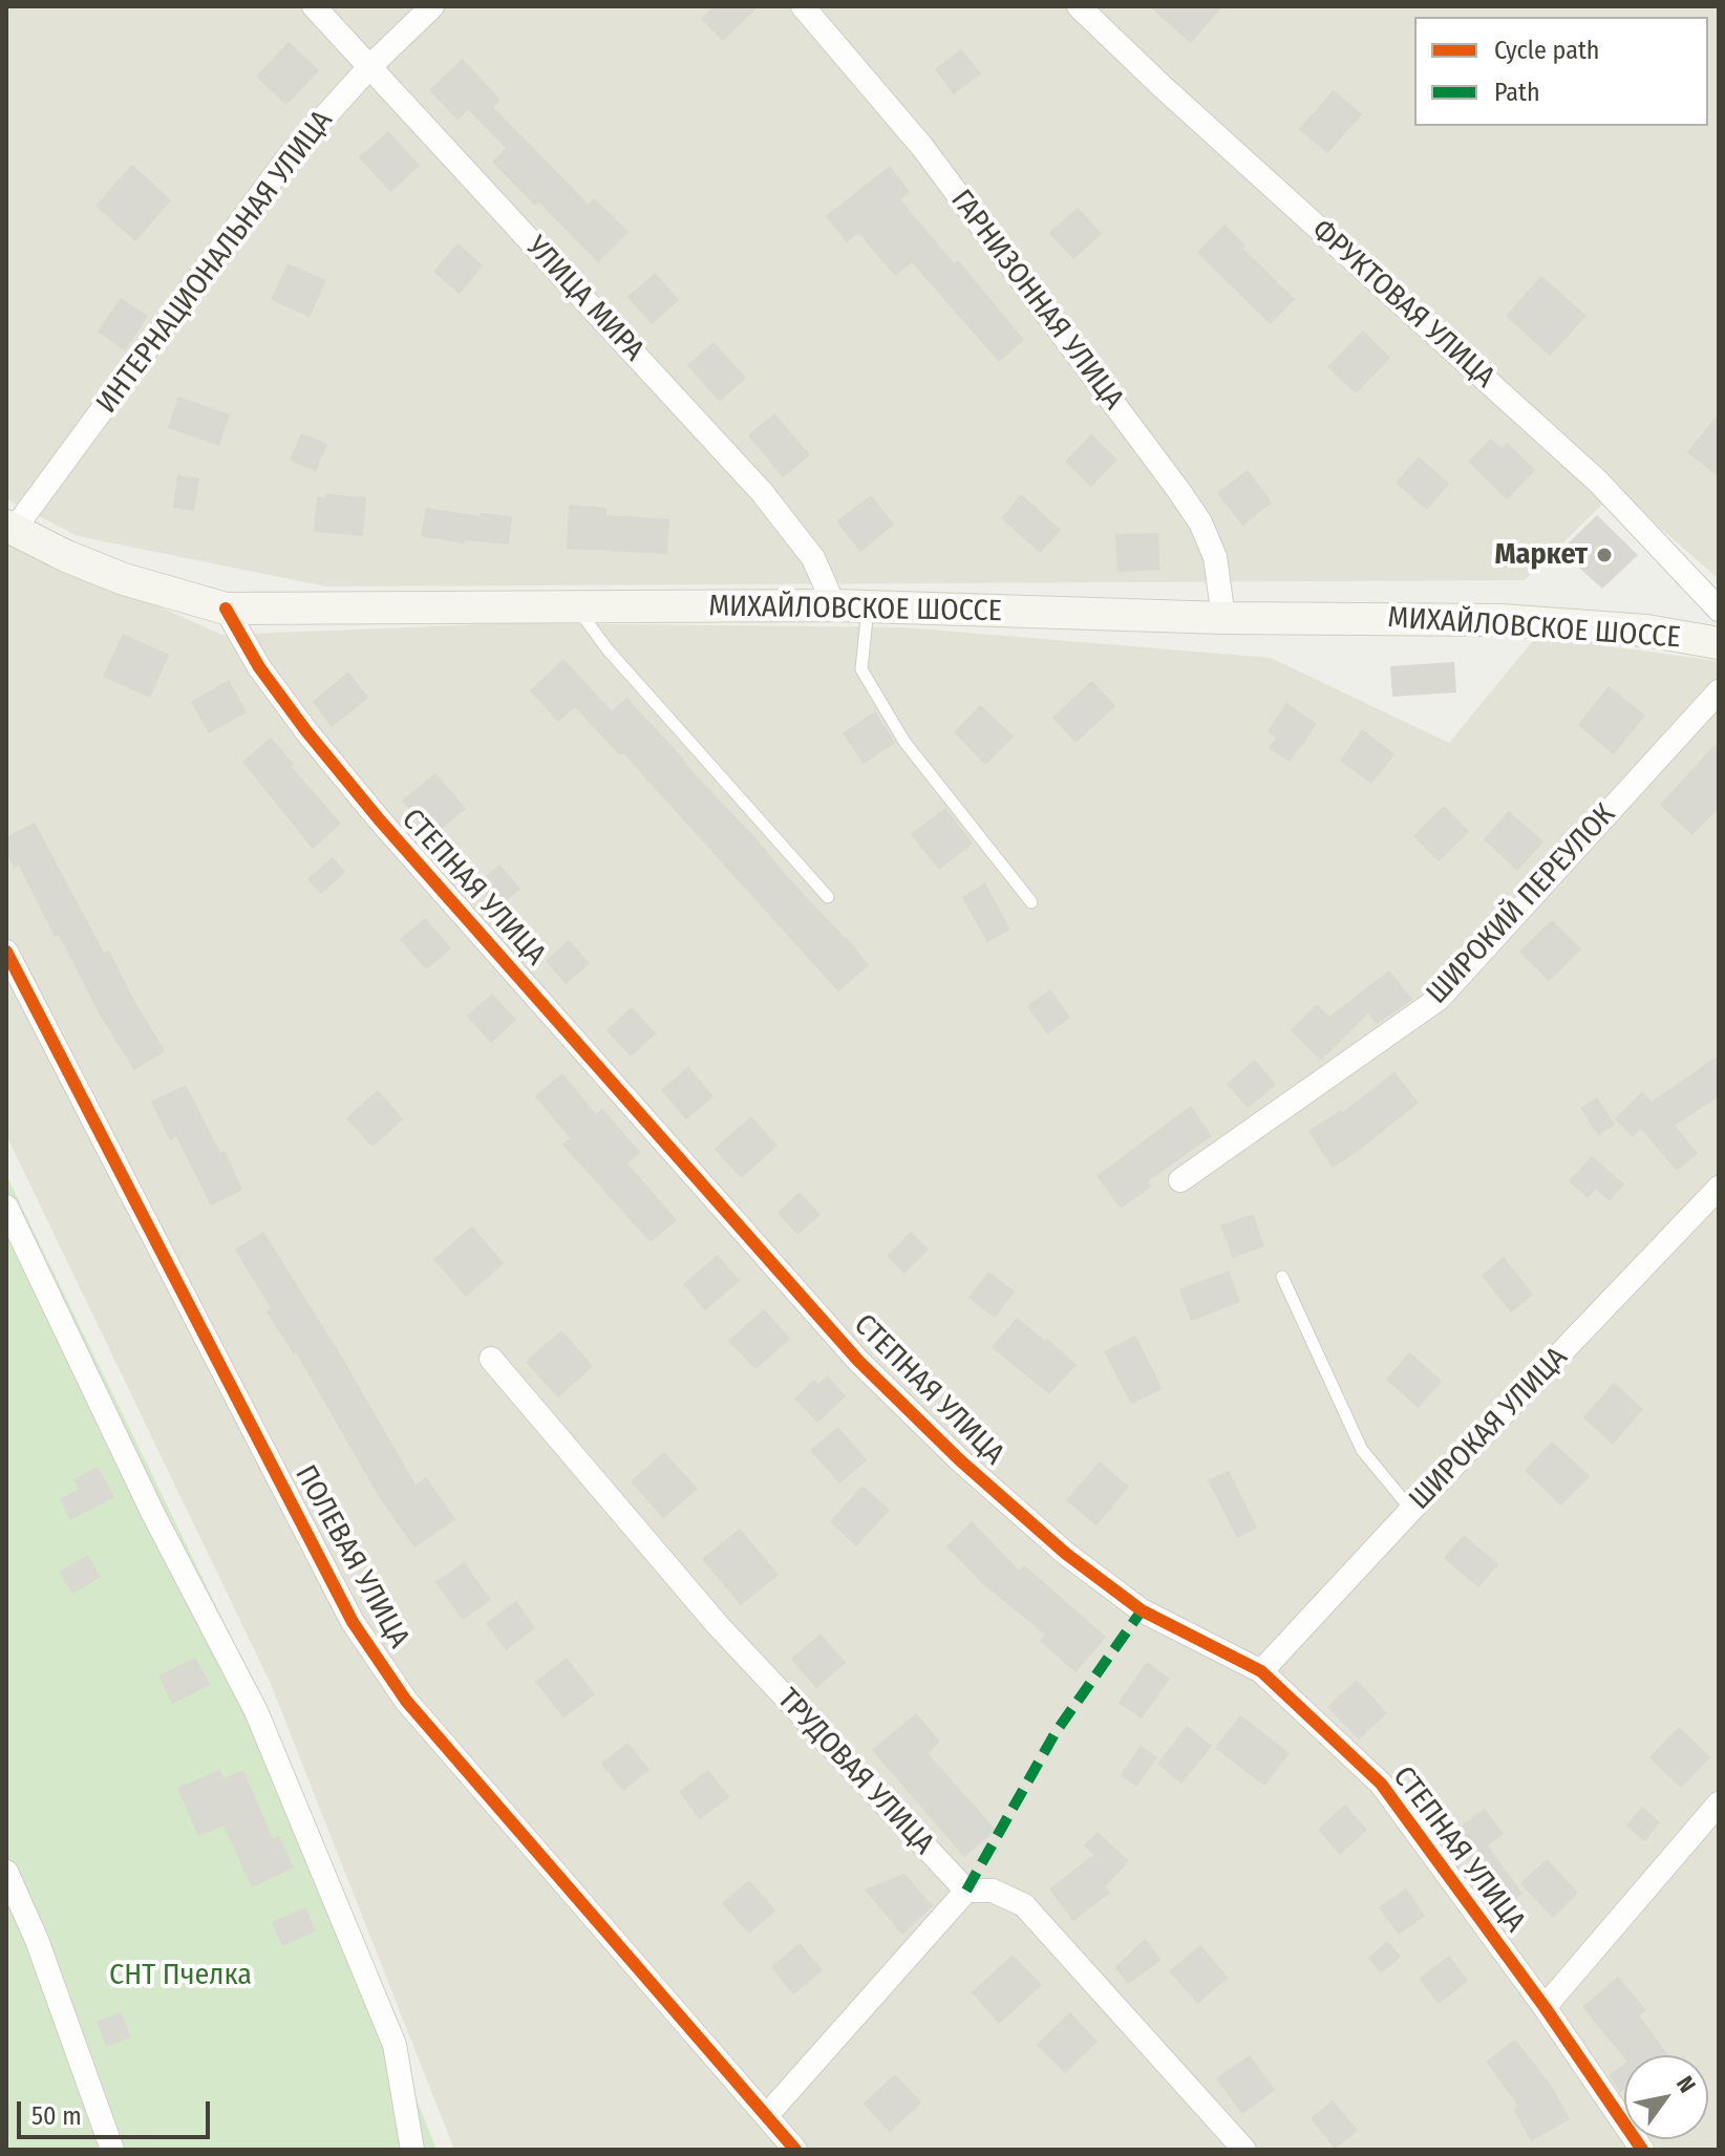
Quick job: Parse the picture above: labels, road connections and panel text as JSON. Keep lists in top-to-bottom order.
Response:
{
  "streets": {
    "main road": ["МИХАЙЛОВСКОЕ ШОССЕ"],
    "street": [
      "ИНТЕРНАЦИОНАЛЬНАЯ УЛИЦА",
      "УЛИЦА МИРА",
      "ГАРНИЗОННАЯ УЛИЦА",
      "ФРУКТОВАЯ УЛИЦА",
      "СТЕПНАЯ УЛИЦА",
      "ШИРОКИЙ ПЕРЕУЛОК",
      "ШИРОКАЯ УЛИЦА",
      "ПОЛЕВАЯ УЛИЦА",
      "ТРУДОВАЯ УЛИЦА"
    ]
  },
  "crossings": [
    ["ИНТЕРНАЦИОНАЛЬНАЯ УЛИЦА", "УЛИЦА МИРА"],
    ["ИНТЕРНАЦИОНАЛЬНАЯ УЛИЦА", "МИХАЙЛОВСКОЕ ШОССЕ"],
    ["УЛИЦА МИРА", "МИХАЙЛОВСКОЕ ШОССЕ"],
    ["ГАРНИЗОННАЯ УЛИЦА", "МИХАЙЛОВСКОЕ ШОССЕ"],
    ["МИХАЙЛОВСКОЕ ШОССЕ", "СТЕПНАЯ УЛИЦА"],
    ["СТЕПНАЯ УЛИЦА", "ШИРОКАЯ УЛИЦА"]
  ],
  "parks": ["СНТ Пчелка"],
  "places": ["Маркет"],
  "legend": ["Cycle path", "Path"],
  "scale_bar": "50 m",
  "north": "top right"
}
